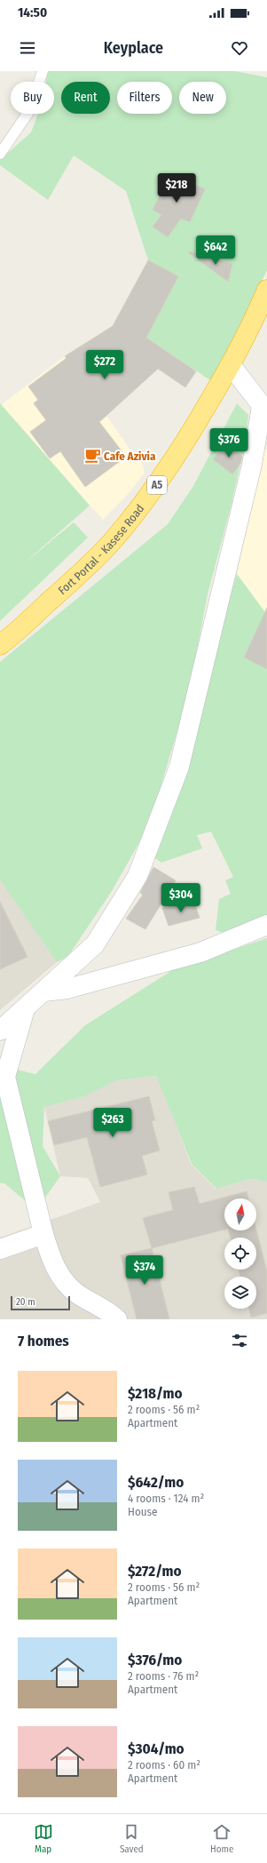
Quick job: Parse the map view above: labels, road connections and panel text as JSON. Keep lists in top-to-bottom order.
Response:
{
  "streets": {
    "highway": ["A5", "Fort Portal - Kasese Road"]
  },
  "places": {
    "cafe": ["Cafe Azivia"]
  },
  "scale_bar": "20 m",
  "north": "top",
  "page": {
    "status": "14:50",
    "header": "Keyplace",
    "chip": [
      "Buy",
      "Rent",
      "Filters",
      "New"
    ],
    "price": [
      "$218",
      "$642",
      "$272",
      "$376",
      "$304",
      "$263",
      "$374"
    ],
    "scale": "20 m",
    "heading": "7 homes",
    "list": [
      {
        "name": "$218/mo",
        "note": "2 rooms · 56 m² · Apartment"
      },
      {
        "name": "$642/mo",
        "note": "4 rooms · 124 m² · House"
      },
      {
        "name": "$272/mo",
        "note": "2 rooms · 56 m² · Apartment"
      },
      {
        "name": "$376/mo",
        "note": "2 rooms · 76 m² · Apartment"
      },
      {
        "name": "$304/mo",
        "note": "2 rooms · 60 m² · Apartment"
      }
    ],
    "tabs": ["Map", "Saved", "Home"]
  }
}
